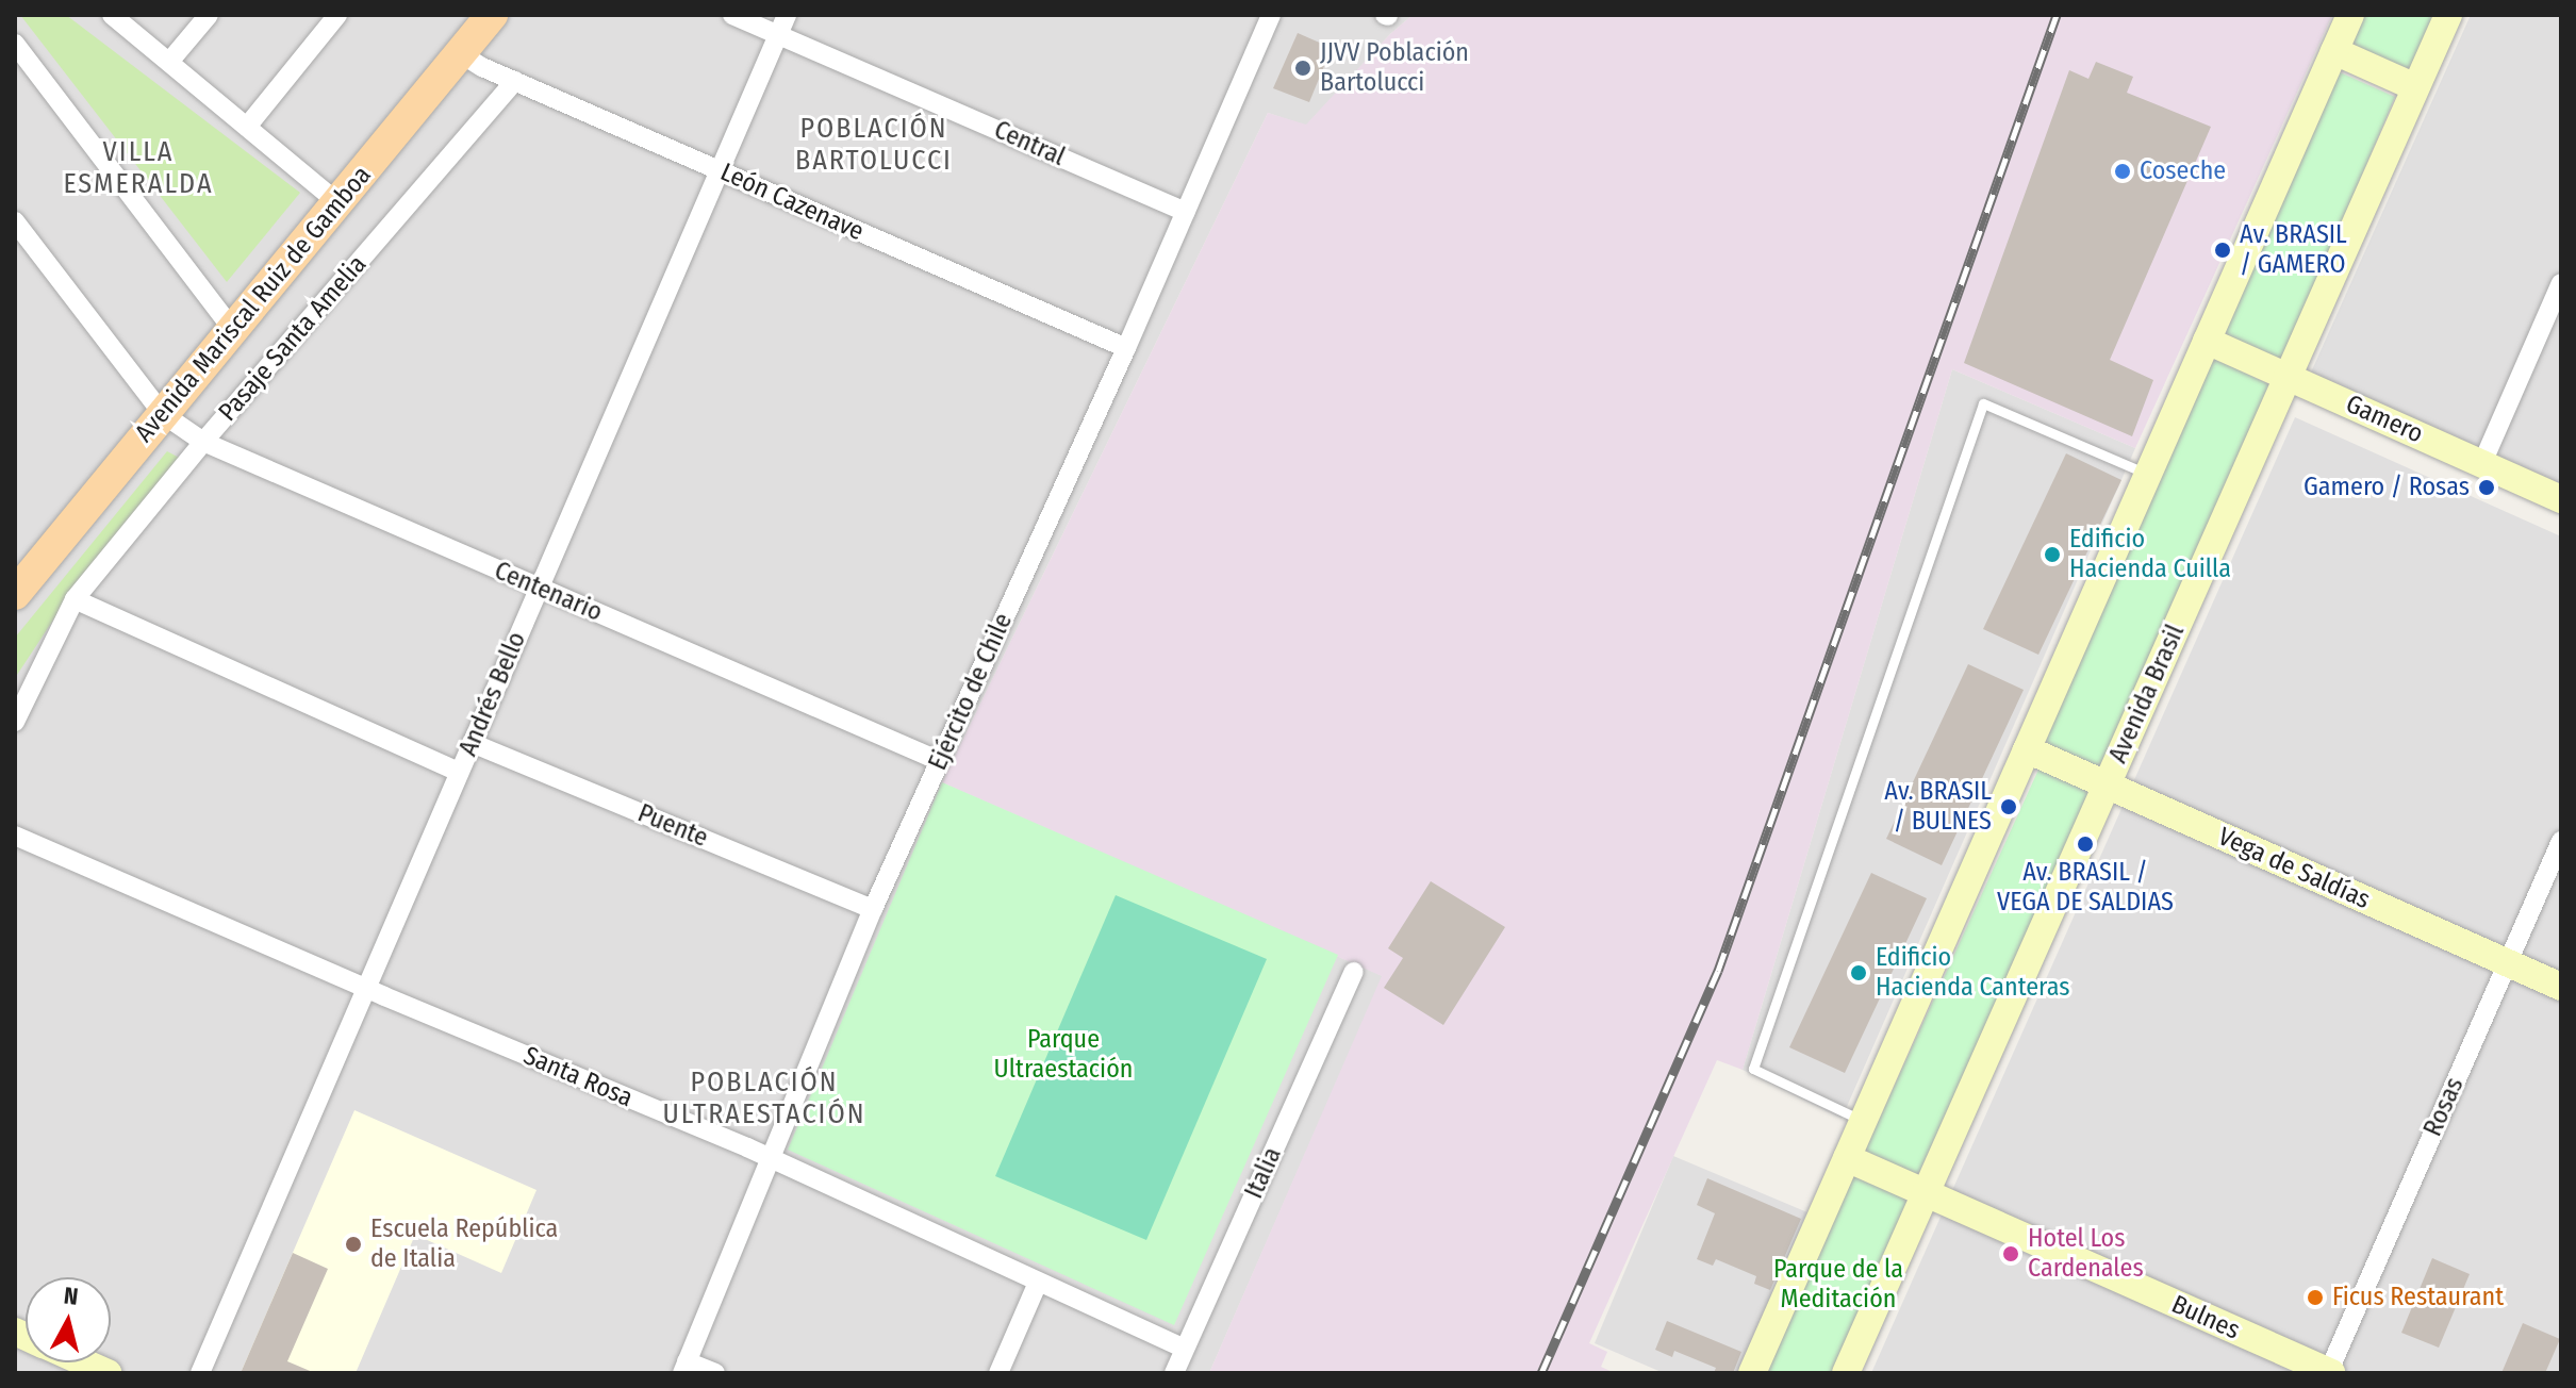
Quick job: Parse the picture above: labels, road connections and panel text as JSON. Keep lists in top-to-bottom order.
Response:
{
  "streets": {
    "main road": [
      "Avenida Mariscal Ruiz de Gamboa",
      "Gamero",
      "Avenida Brasil",
      "Vega de Saldías",
      "Bulnes"
    ],
    "street": [
      "Central",
      "León Cazenave",
      "Pasaje Santa Amelia",
      "Centenario",
      "Ejército de Chile",
      "Andrés Bello",
      "Puente",
      "Santa Rosa",
      "Rosas",
      "Italia"
    ]
  },
  "crossings": [
    ["Central", "Ejército de Chile"],
    ["Central", "Andrés Bello"],
    ["León Cazenave", "Avenida Mariscal Ruiz de Gamboa"],
    ["León Cazenave", "Pasaje Santa Amelia"],
    ["León Cazenave", "Ejército de Chile"],
    ["León Cazenave", "Andrés Bello"],
    ["Avenida Mariscal Ruiz de Gamboa", "Centenario"],
    ["Pasaje Santa Amelia", "Centenario"],
    ["Gamero", "Avenida Brasil"],
    ["Centenario", "Ejército de Chile"],
    ["Centenario", "Andrés Bello"],
    ["Ejército de Chile", "Puente"],
    ["Ejército de Chile", "Santa Rosa"],
    ["Andrés Bello", "Puente"],
    ["Andrés Bello", "Santa Rosa"],
    ["Avenida Brasil", "Vega de Saldías"],
    ["Avenida Brasil", "Bulnes"],
    ["Vega de Saldías", "Rosas"],
    ["Santa Rosa", "Italia"],
    ["Rosas", "Bulnes"]
  ],
  "districts": ["POBLACIÓN BARTOLUCCI", "VILLA ESMERALDA", "POBLACIÓN ULTRAESTACIÓN"],
  "parks": ["Parque Ultraestación", "Parque de la Meditación"],
  "places": [
    "JJVV Población Bartolucci",
    "Coseche",
    "Av. BRASIL / GAMERO",
    "Gamero / Rosas",
    "Edificio Hacienda Cuilla",
    "Av. BRASIL / BULNES",
    "Av. BRASIL / VEGA DE SALDIAS",
    "Edificio Hacienda Canteras",
    "Escuela República de Italia",
    "Hotel Los Cardenales",
    "Ficus Restaurant"
  ],
  "north": "top"
}
